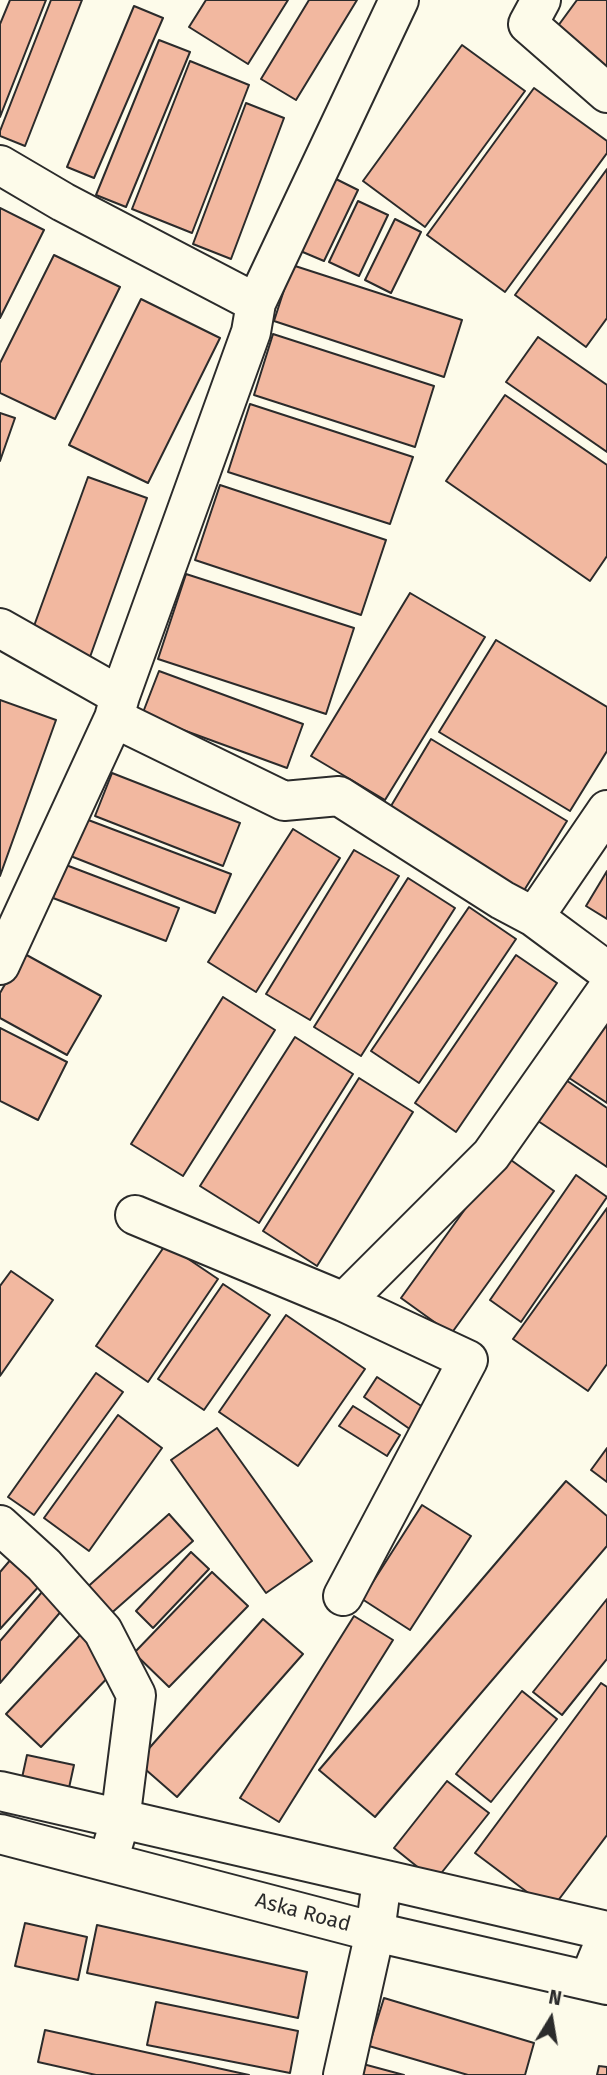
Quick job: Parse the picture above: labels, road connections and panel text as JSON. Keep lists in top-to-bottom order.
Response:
{
  "streets": {
    "main road": ["Aska Road"]
  },
  "north": "top"
}
